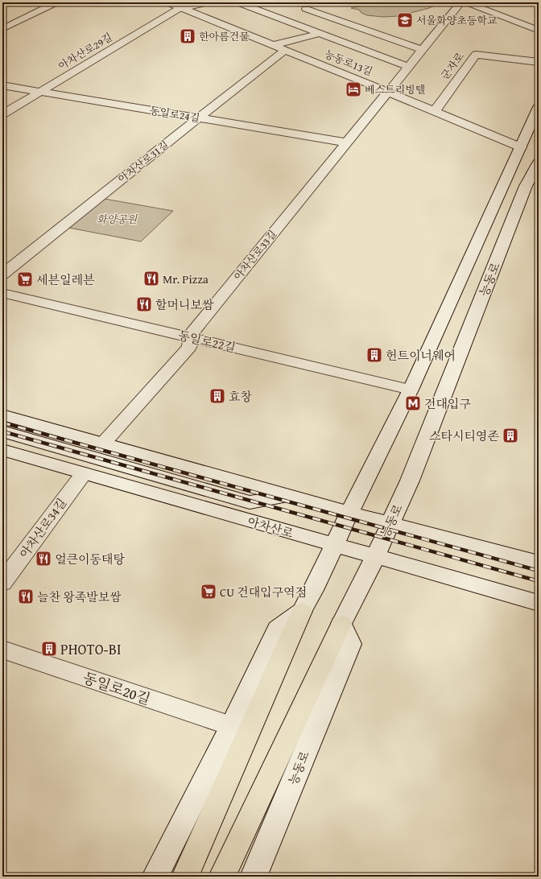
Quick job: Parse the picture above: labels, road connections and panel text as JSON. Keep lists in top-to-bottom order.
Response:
{
  "streets": {
    "highway": ["능동로"],
    "street": [
      "아차산로29길",
      "능동로13길",
      "군자로",
      "동일로24길",
      "아차산로31길",
      "아차산로33길",
      "동일로22길",
      "아차산로",
      "아차산로34길",
      "동일로20길"
    ]
  },
  "crossings": [
    ["아차산로29길", "능동로13길"],
    ["아차산로29길", "동일로24길"],
    ["능동로13길", "군자로"],
    ["능동로13길", "아차산로31길"],
    ["능동로13길", "아차산로33길"],
    ["능동로13길", "능동로"],
    ["동일로24길", "아차산로31길"],
    ["동일로24길", "아차산로33길"],
    ["아차산로33길", "동일로22길"],
    ["능동로", "동일로22길"],
    ["능동로", "아차산로"],
    ["능동로", "동일로20길"],
    ["아차산로", "아차산로34길"]
  ],
  "parks": ["화양공원"],
  "places": {
    "school or university": ["서울화양초등학교"],
    "building": [
      "한아름건물",
      "헌트이너웨어",
      "효창",
      "스타시티영존",
      "PHOTO-BI"
    ],
    "hotel": ["베스트리빙텔"],
    "restaurant": [
      "Mr. Pizza",
      "할머니보쌈",
      "얼큰이동태탕",
      "늘찬 왕족발보쌈"
    ],
    "supermarket": ["세븐일레븐", "CU 건대입구역점"],
    "metro station": ["건대입구"]
  }
}
